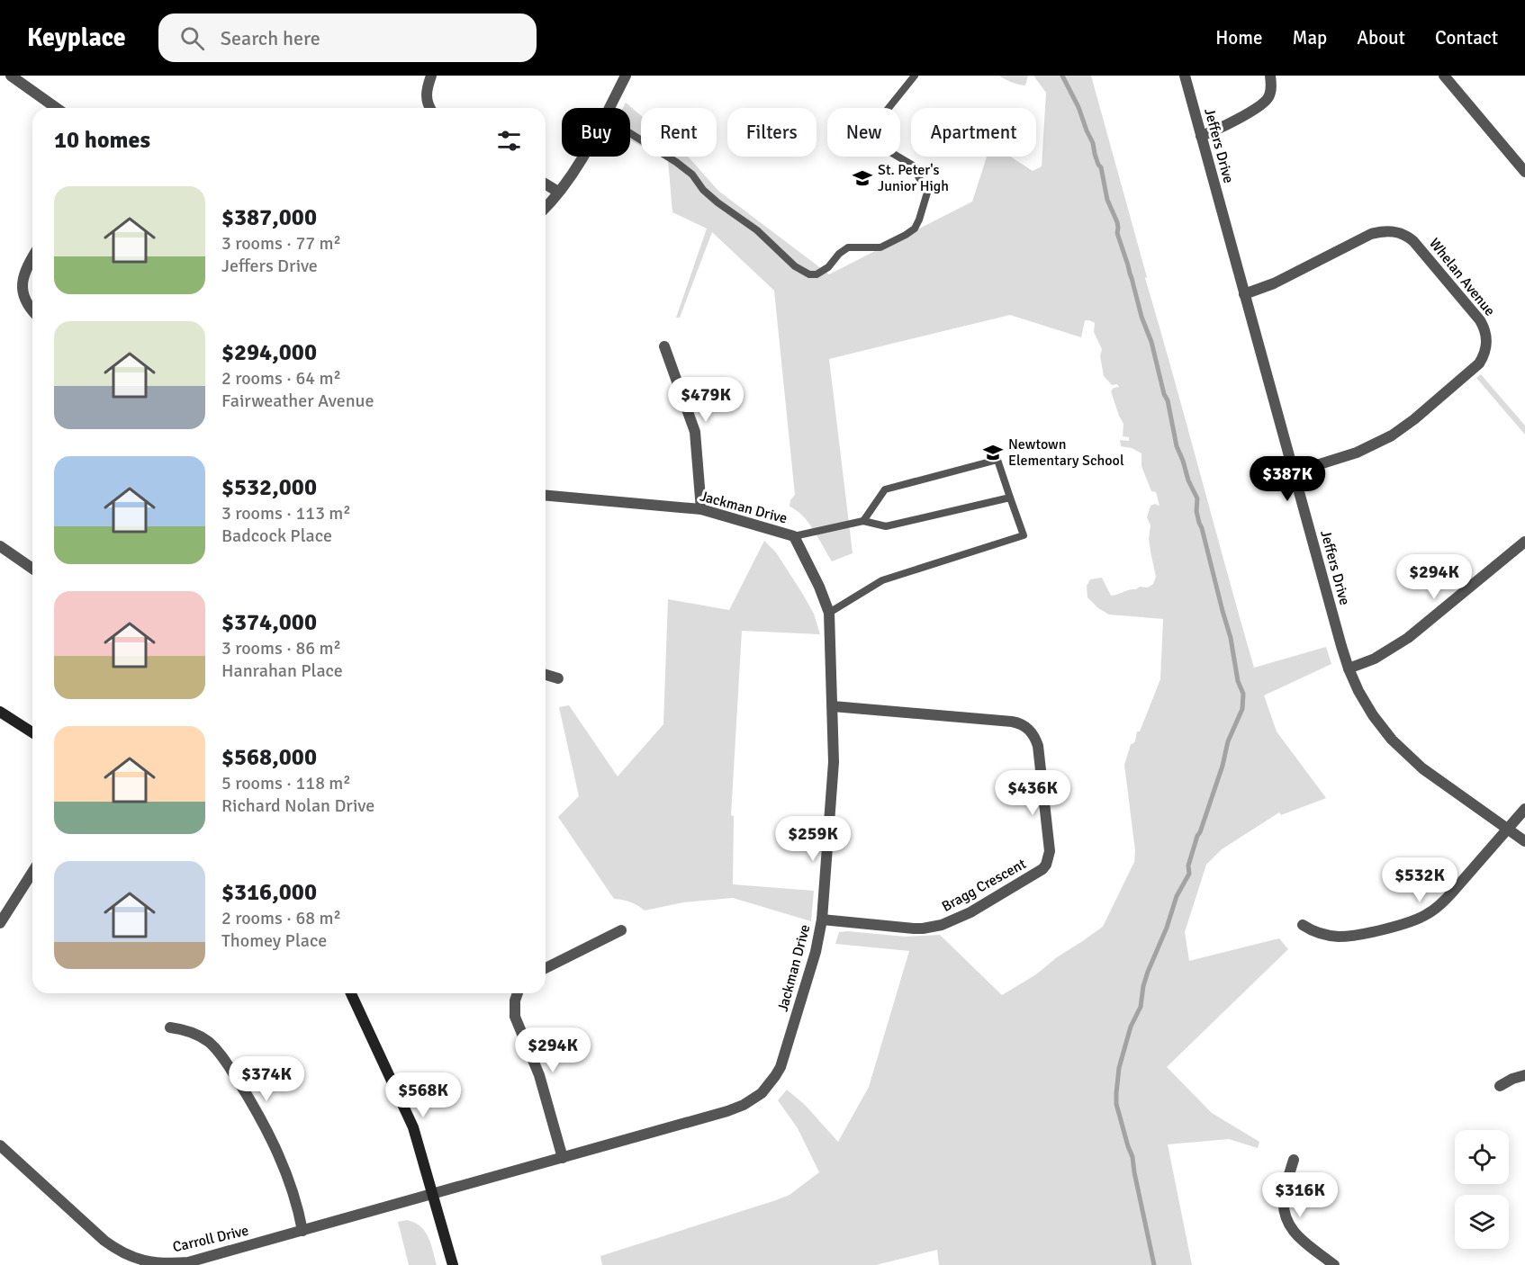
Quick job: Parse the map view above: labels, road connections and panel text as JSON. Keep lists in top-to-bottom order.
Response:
{
  "streets": {
    "street": [
      "Jeffers Drive",
      "Whelan Avenue",
      "Jackman Drive",
      "Bragg Crescent",
      "Carroll Drive"
    ]
  },
  "crossings": [
    ["Jeffers Drive", "Whelan Avenue"],
    ["Jackman Drive", "Bragg Crescent"],
    ["Jackman Drive", "Carroll Drive"]
  ],
  "places": {
    "school or university": ["St. Peter's Junior High", "Newtown Elementary School"]
  },
  "page": {
    "header": "Keyplace",
    "search": "Search here",
    "nav": [
      "Home",
      "Map",
      "About",
      "Contact"
    ],
    "chip": [
      "Buy",
      "Rent",
      "Filters",
      "New",
      "Apartment"
    ],
    "heading": "10 homes",
    "list": [
      {
        "name": "$387,000",
        "note": "3 rooms · 77 m² · Jeffers Drive"
      },
      {
        "name": "$294,000",
        "note": "2 rooms · 64 m² · Fairweather Avenue"
      },
      {
        "name": "$532,000",
        "note": "3 rooms · 113 m² · Badcock Place"
      },
      {
        "name": "$374,000",
        "note": "3 rooms · 86 m² · Hanrahan Place"
      },
      {
        "name": "$568,000",
        "note": "5 rooms · 118 m² · Richard Nolan Drive"
      },
      {
        "name": "$316,000",
        "note": "2 rooms · 68 m² · Thomey Place"
      }
    ],
    "price": [
      "$479K",
      "$387K",
      "$294K",
      "$436K",
      "$259K",
      "$532K",
      "$294K",
      "$374K",
      "$568K",
      "$316K"
    ]
  }
}
